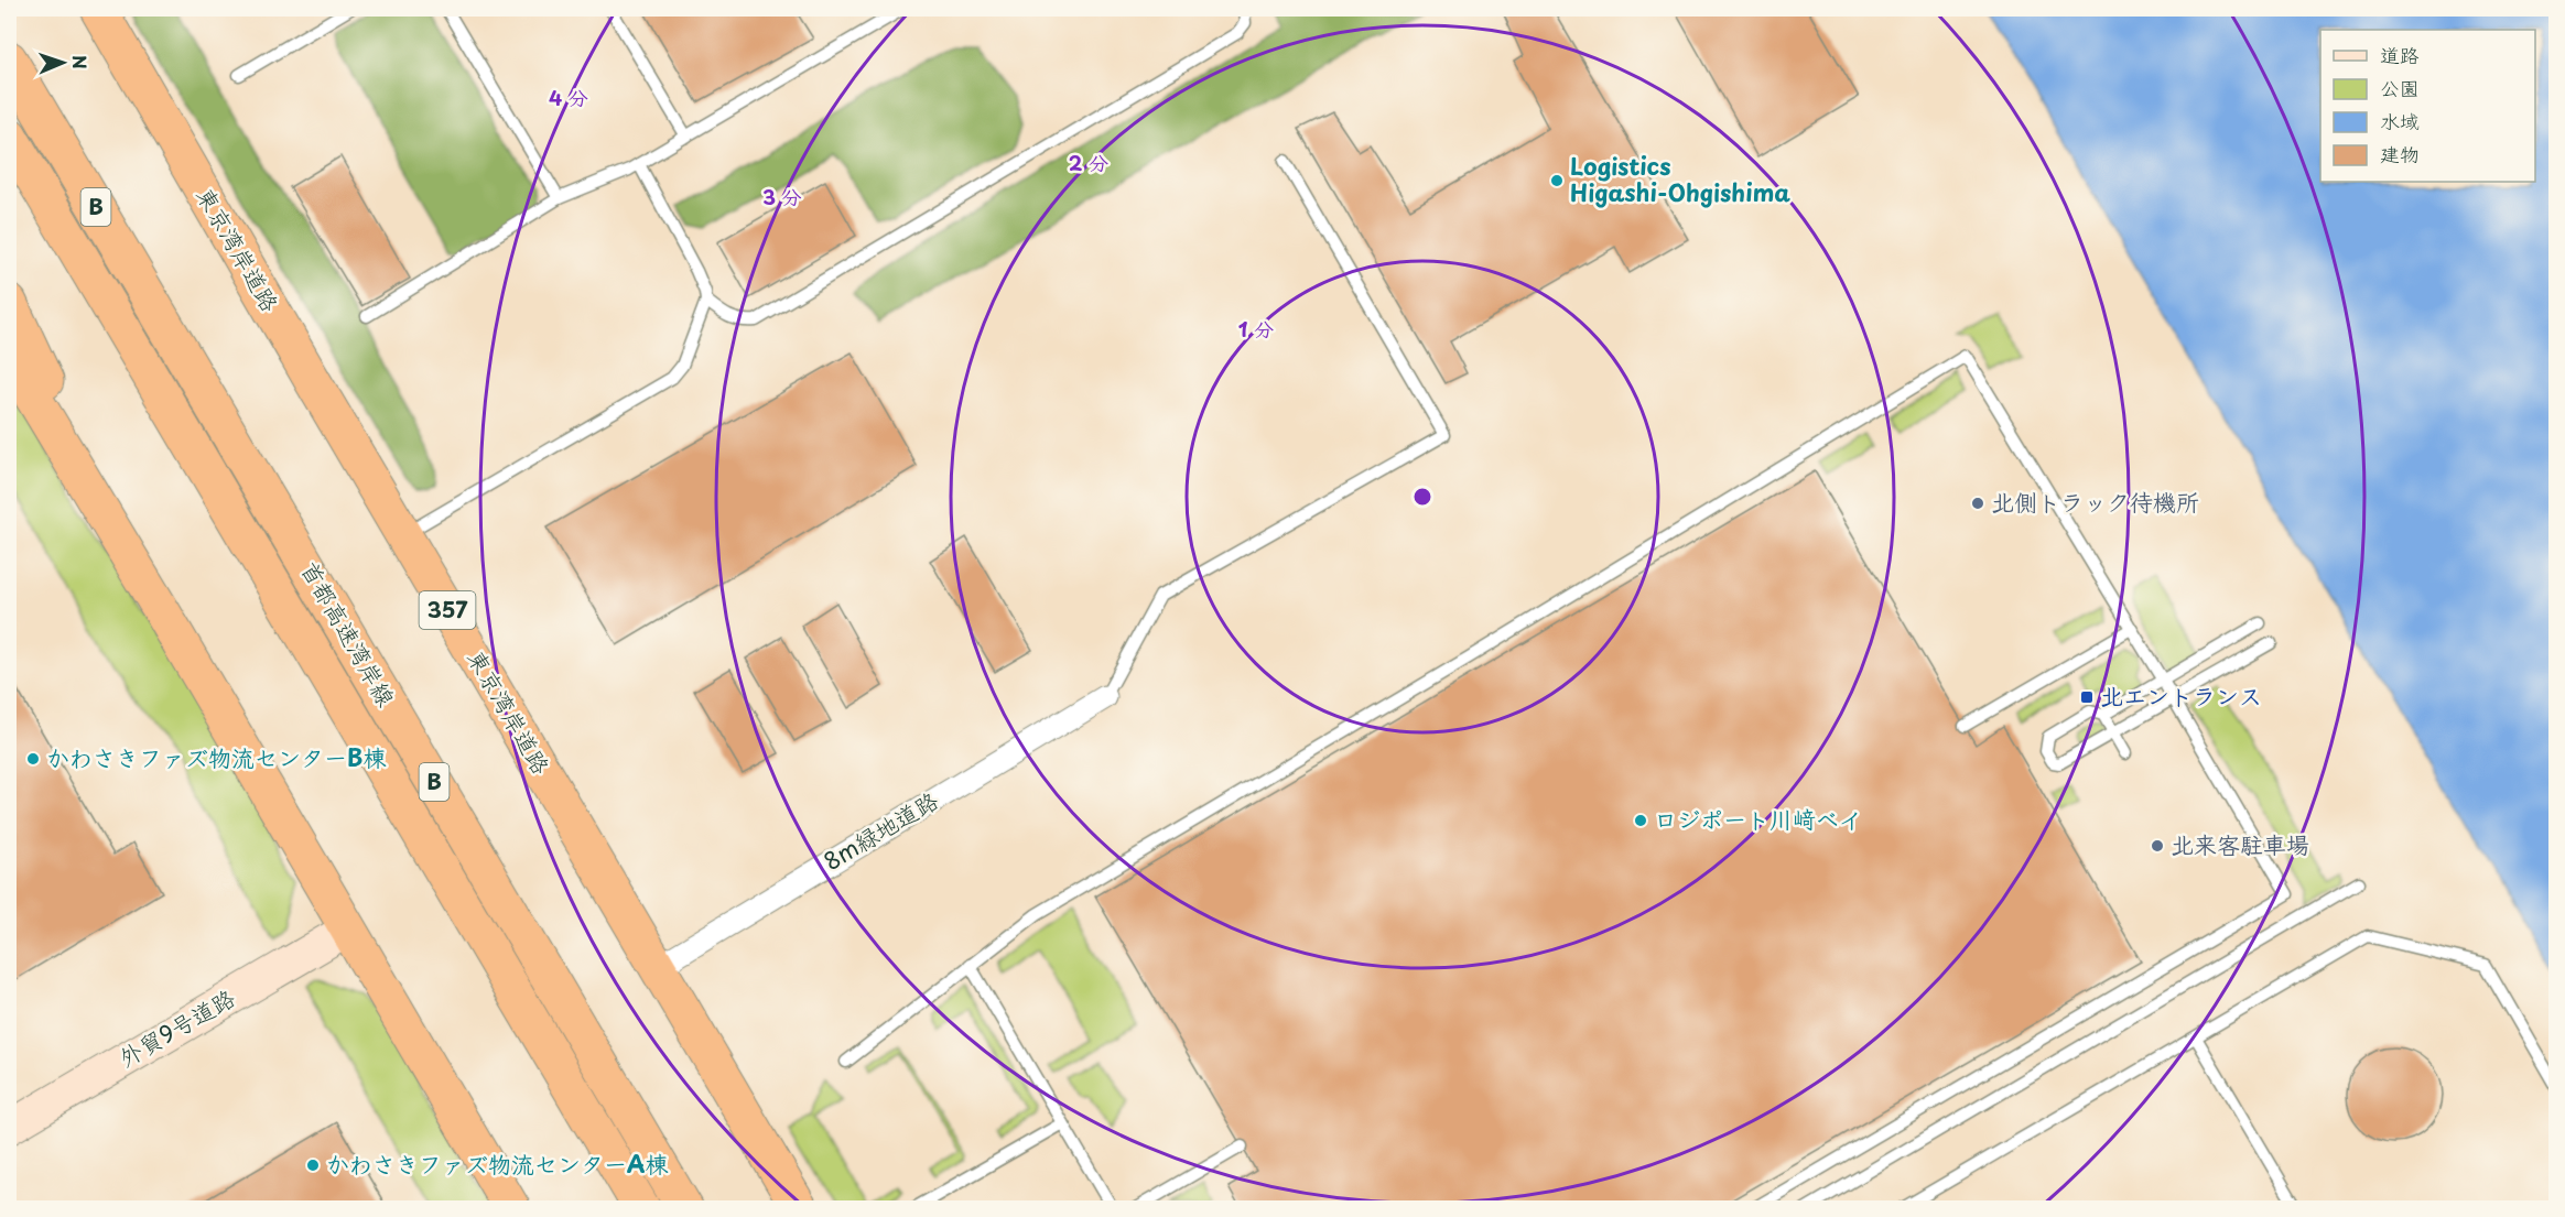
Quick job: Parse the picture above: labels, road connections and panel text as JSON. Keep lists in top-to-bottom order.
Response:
{
  "streets": {
    "highway": [
      "B",
      "東京湾岸道路",
      "357",
      "首都高速湾岸線"
    ],
    "street": ["8m緑地道路", "外貿9号道路"]
  },
  "crossings": [
    ["東京湾岸道路", "8m緑地道路"]
  ],
  "places": {
    "other": [
      "Logistics Higashi-Ohgishima",
      "北側トラック待機所",
      "かわさきファズ物流センターB棟",
      "ロジポート川﨑ベイ",
      "北来客駐車場",
      "かわさきファズ物流センターA棟"
    ],
    "transit": ["北エントランス"]
  },
  "legend": [
    "道路",
    "公園",
    "水域",
    "建物"
  ],
  "north": "right",
  "rings": [
    "4 分",
    "2 分",
    "3 分",
    "1 分"
  ]
}
